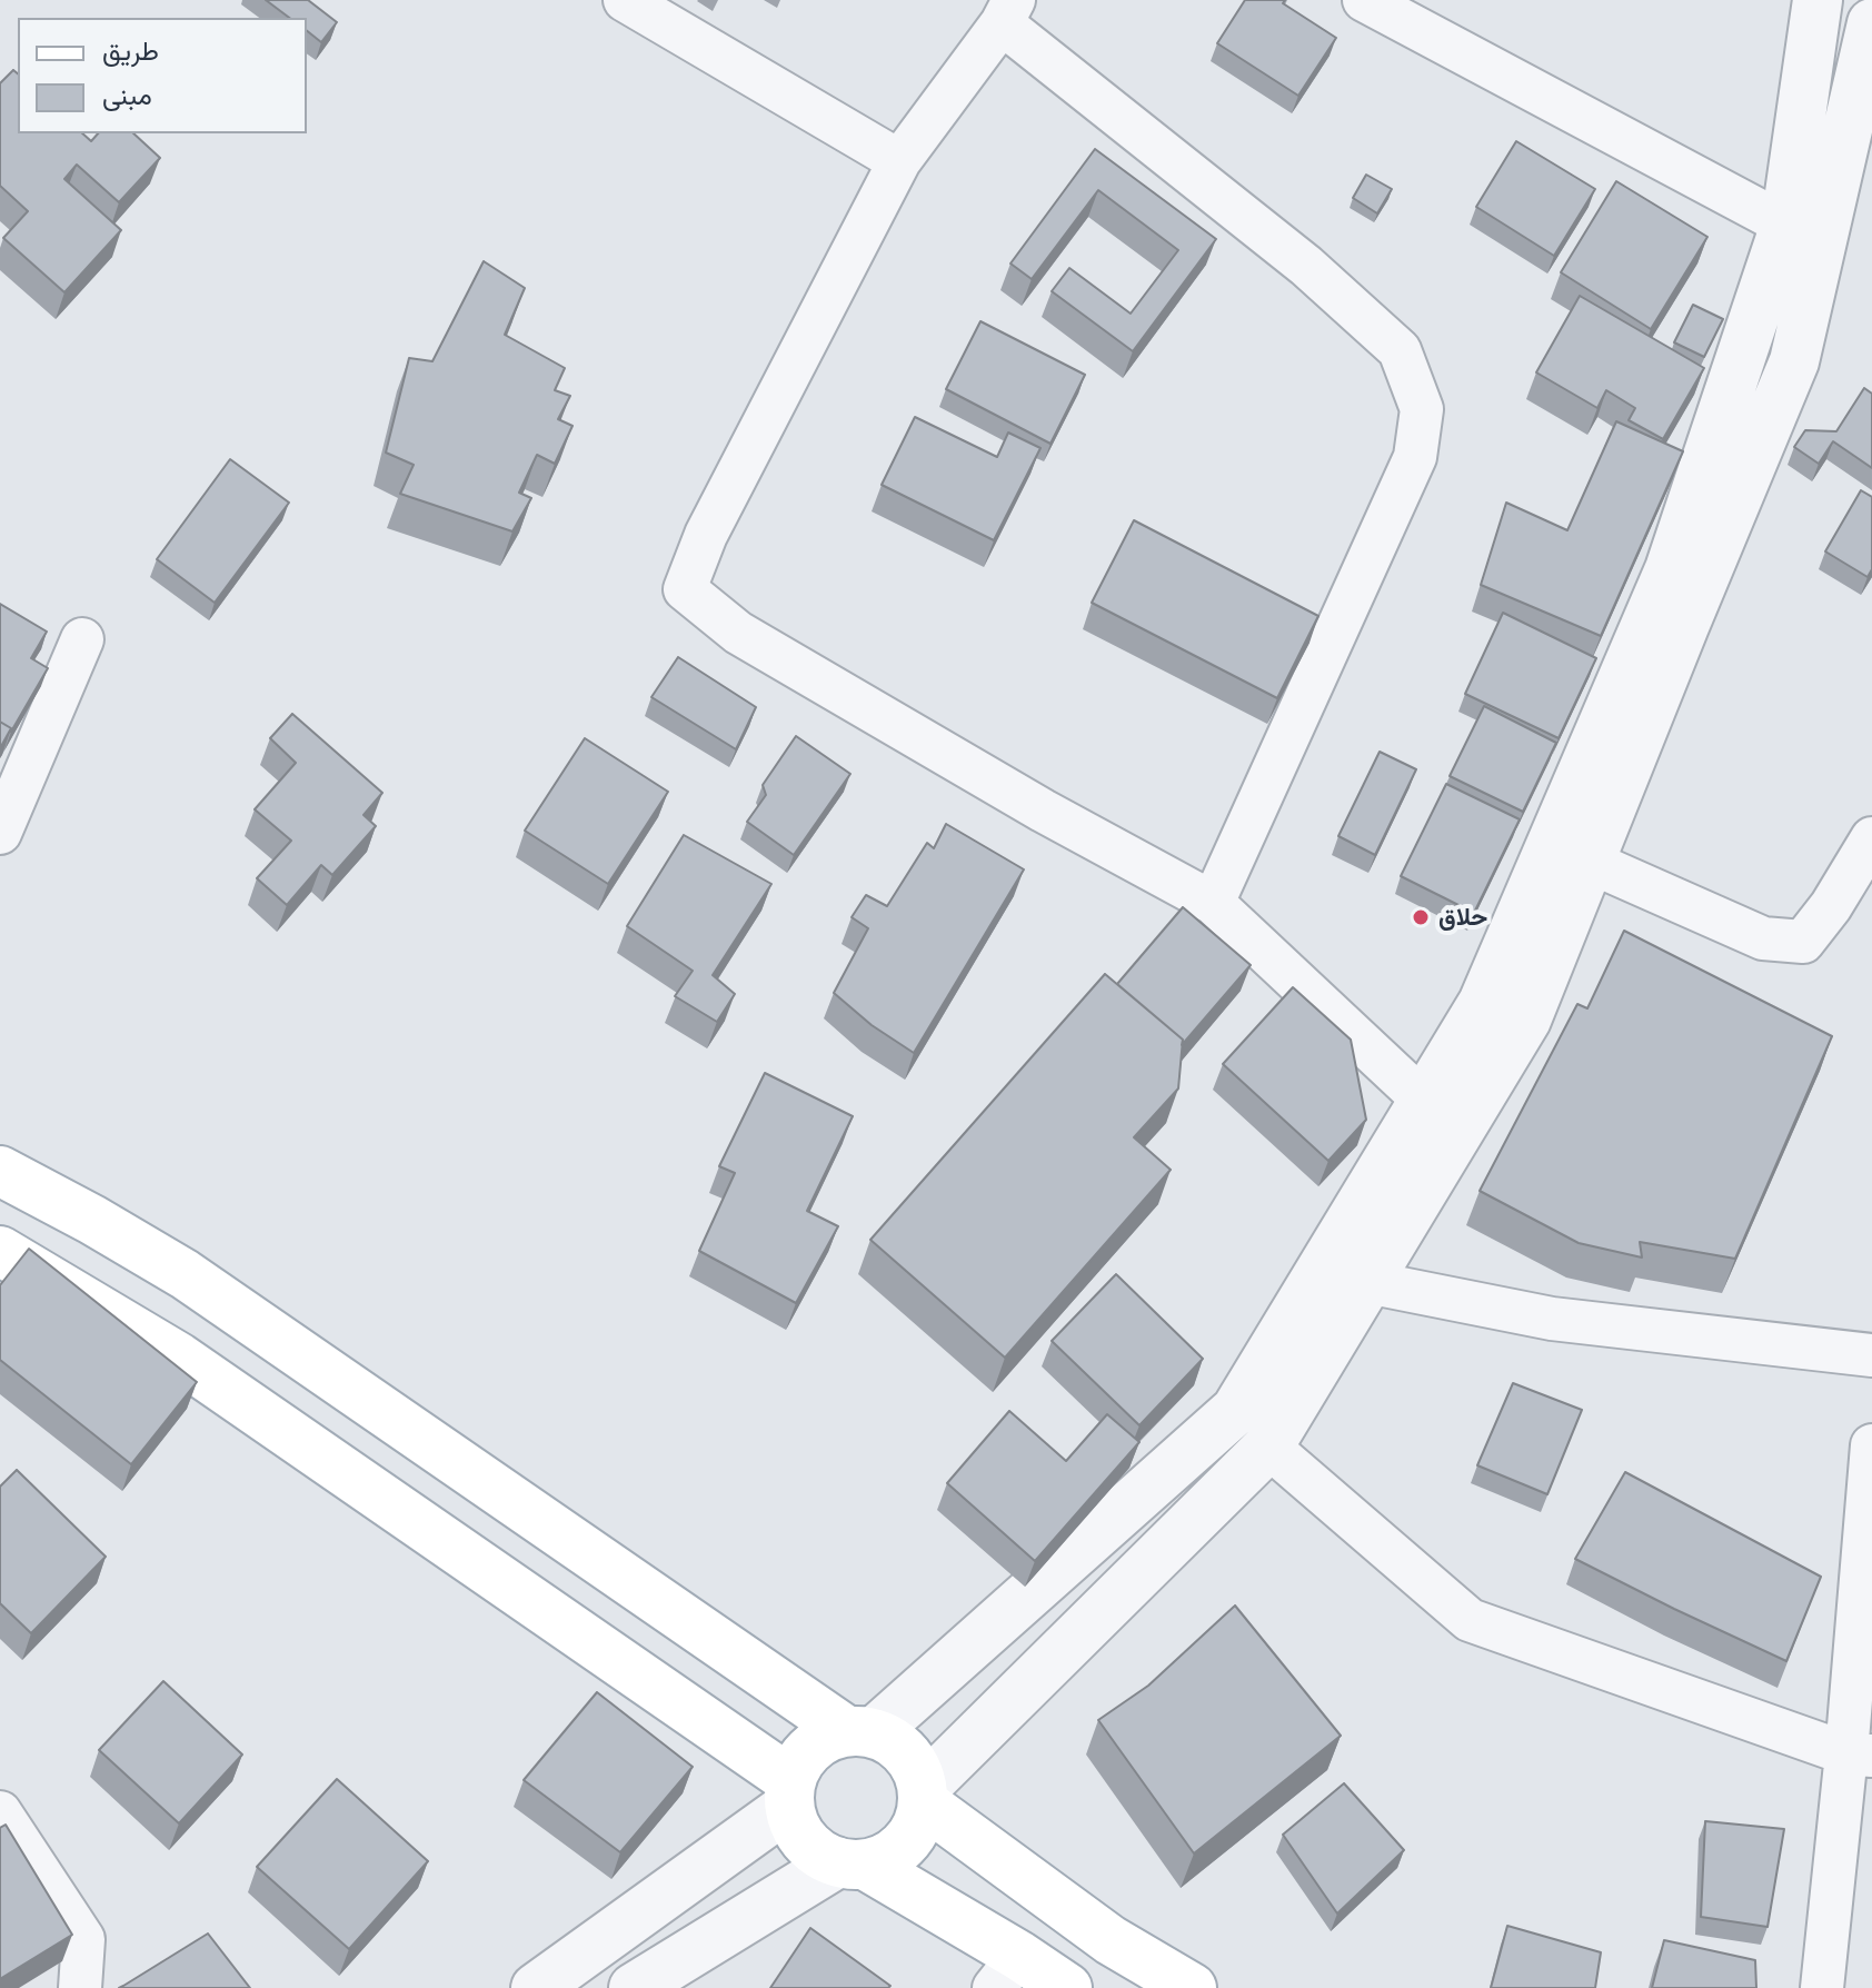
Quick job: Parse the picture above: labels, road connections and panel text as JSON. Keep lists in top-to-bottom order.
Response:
{
  "places": ["حلاق"],
  "legend": ["طريق", "مبنى"]
}
